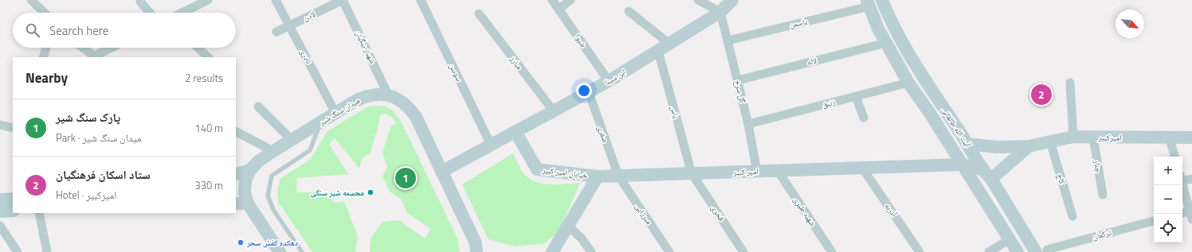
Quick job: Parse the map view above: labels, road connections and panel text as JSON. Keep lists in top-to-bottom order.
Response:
{
  "streets": {
    "main road": [
      "ابن سینا",
      "میدان سنگ شیر",
      "آیت الله طالقانی",
      "امیرکبیر",
      "امیر کبیر",
      "خیابان امیر کبیر"
    ],
    "street": [
      "لادن",
      "یاسمن",
      "شیوا",
      "شهباز بیگیان",
      "نادری",
      "لاله",
      "مبارز",
      "سوسن",
      "گل سرخ",
      "زنبق",
      "یاس",
      "صفری",
      "چنار",
      "کاج",
      "آذربه",
      "شهید طیری",
      "فخری",
      "میرزایی",
      "ترکمان"
    ]
  },
  "crossings": [
    ["لادن", "شهباز بیگیان"],
    ["لادن", "نادری"],
    ["یاسمن", "گل سرخ"],
    ["یاسمن", "آیت الله طالقانی"],
    ["شیوا", "ابن سینا"],
    ["شهباز بیگیان", "میدان سنگ شیر"],
    ["نادری", "میدان سنگ شیر"],
    ["لاله", "گل سرخ"],
    ["لاله", "آیت الله طالقانی"],
    ["مبارز", "ابن سینا"],
    ["سوسن", "ابن سینا"],
    ["ابن سینا", "گل سرخ"],
    ["ابن سینا", "میدان سنگ شیر"],
    ["ابن سینا", "یاس"],
    ["ابن سینا", "صفری"],
    ["ابن سینا", "خیابان امیر کبیر"],
    ["گل سرخ", "زنبق"],
    ["گل سرخ", "امیر کبیر"],
    ["زنبق", "آیت الله طالقانی"],
    ["یاس", "امیر کبیر"],
    ["یاس", "فخری"],
    ["آیت الله طالقانی", "امیرکبیر"],
    ["آیت الله طالقانی", "امیر کبیر"],
    ["آیت الله طالقانی", "ترکمان"],
    ["صفری", "امیر کبیر"],
    ["صفری", "میرزایی"],
    ["امیرکبیر", "چنار"],
    ["امیرکبیر", "کاج"],
    ["امیر کبیر", "خیابان امیر کبیر"],
    ["امیر کبیر", "آذربه"],
    ["امیر کبیر", "شهید طیری"],
    ["امیر کبیر", "فخری"],
    ["امیر کبیر", "میرزایی"]
  ],
  "places": ["مجسمه شیر سنگی", "دهکده کفش سحر"],
  "north": "bottom right",
  "page": {
    "search": "Search here",
    "heading": ["Nearby", "2 results"],
    "pins": ["2", "1"],
    "list": [
      {
        "mark": "1",
        "name": "پارک سنگ شیر",
        "note": "Park · میدان سنگ شیر",
        "value": "140 m"
      },
      {
        "mark": "2",
        "name": "ستاد اسکان فرهنگیان",
        "note": "Hotel · امیرکبیر",
        "value": "330 m"
      }
    ],
    "map_buttons": ["+", "−"]
  }
}
